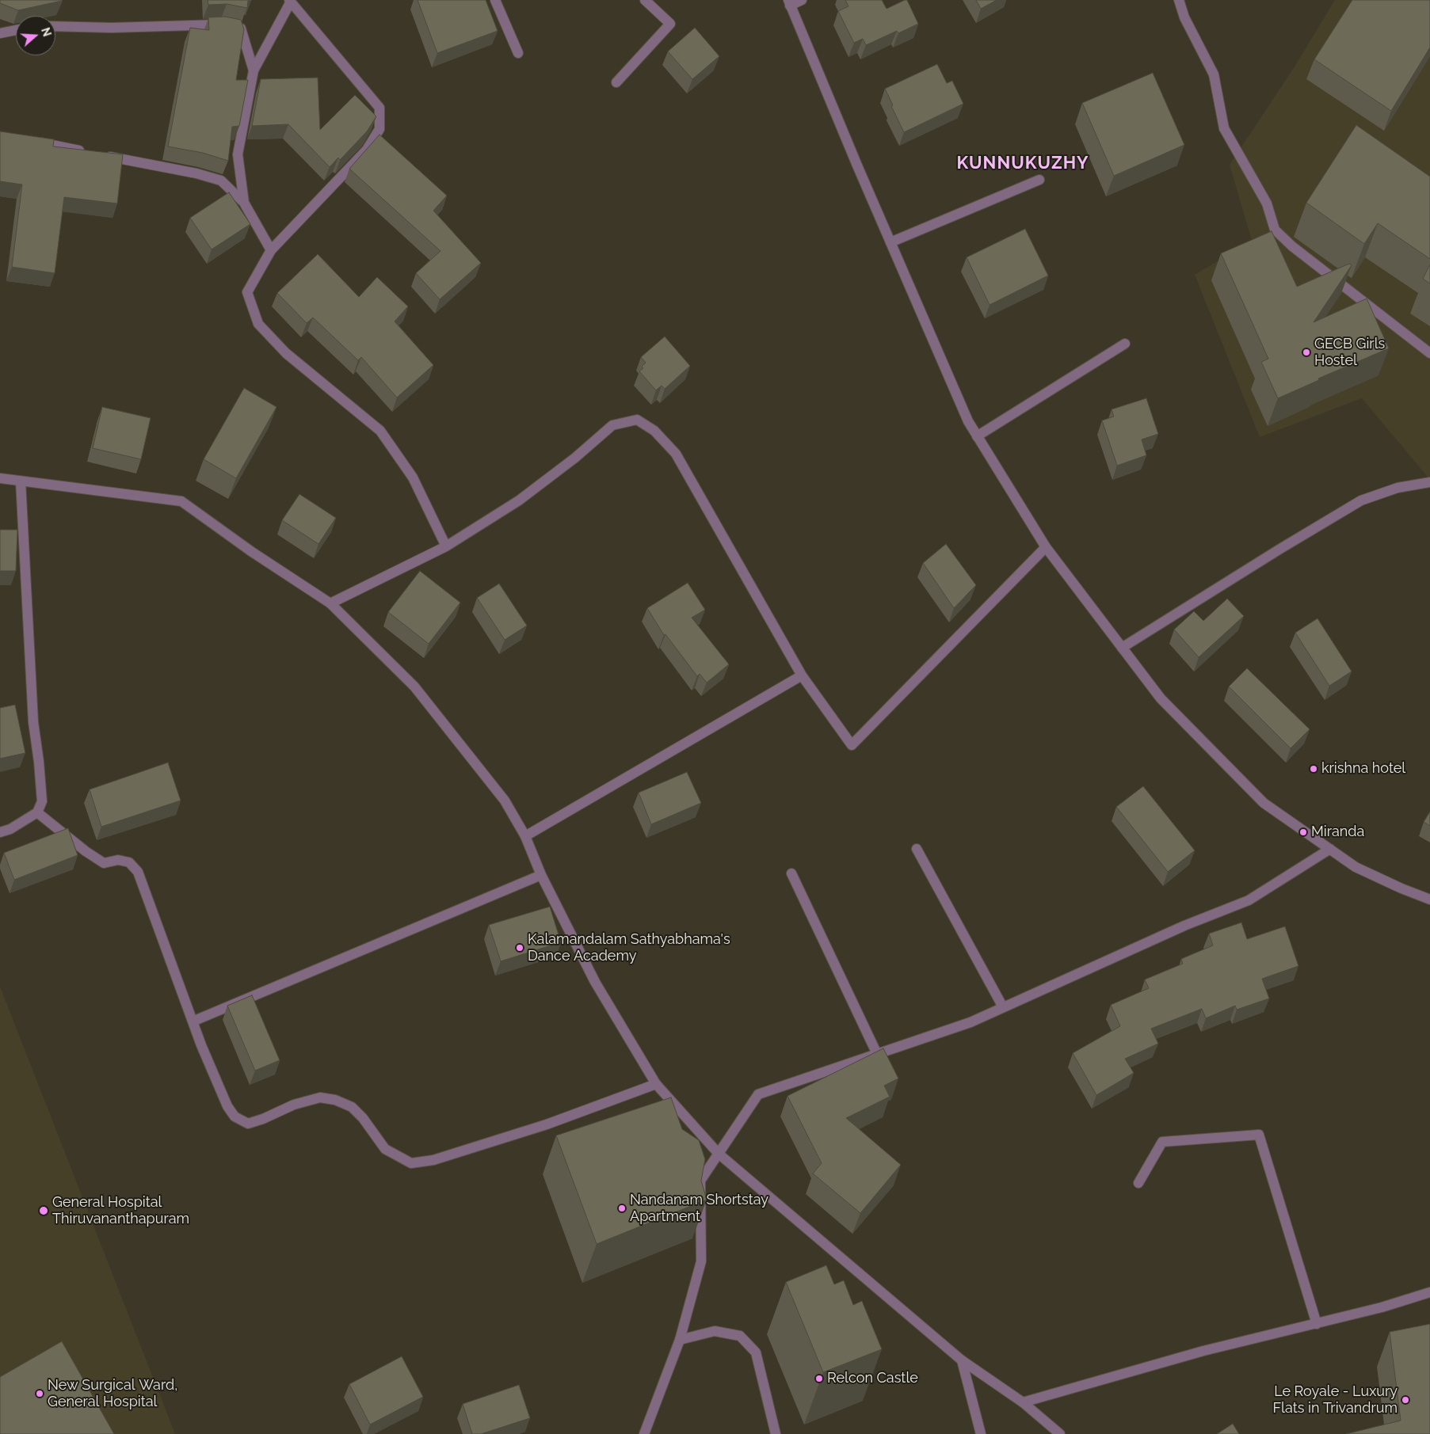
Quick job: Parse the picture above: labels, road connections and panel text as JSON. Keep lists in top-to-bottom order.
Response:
{
  "districts": ["KUNNUKUZHY"],
  "places": [
    "GECB Girls Hostel",
    "krishna hotel",
    "Miranda",
    "Kalamandalam Sathyabhama's Dance Academy",
    "Nandanam Shortstay Apartment",
    "General Hospital Thiruvananthapuram",
    "Relcon Castle",
    "New Surgical Ward, General Hospital",
    "Le Royale - Luxury Flats in Trivandrum"
  ],
  "north": "right"
}
